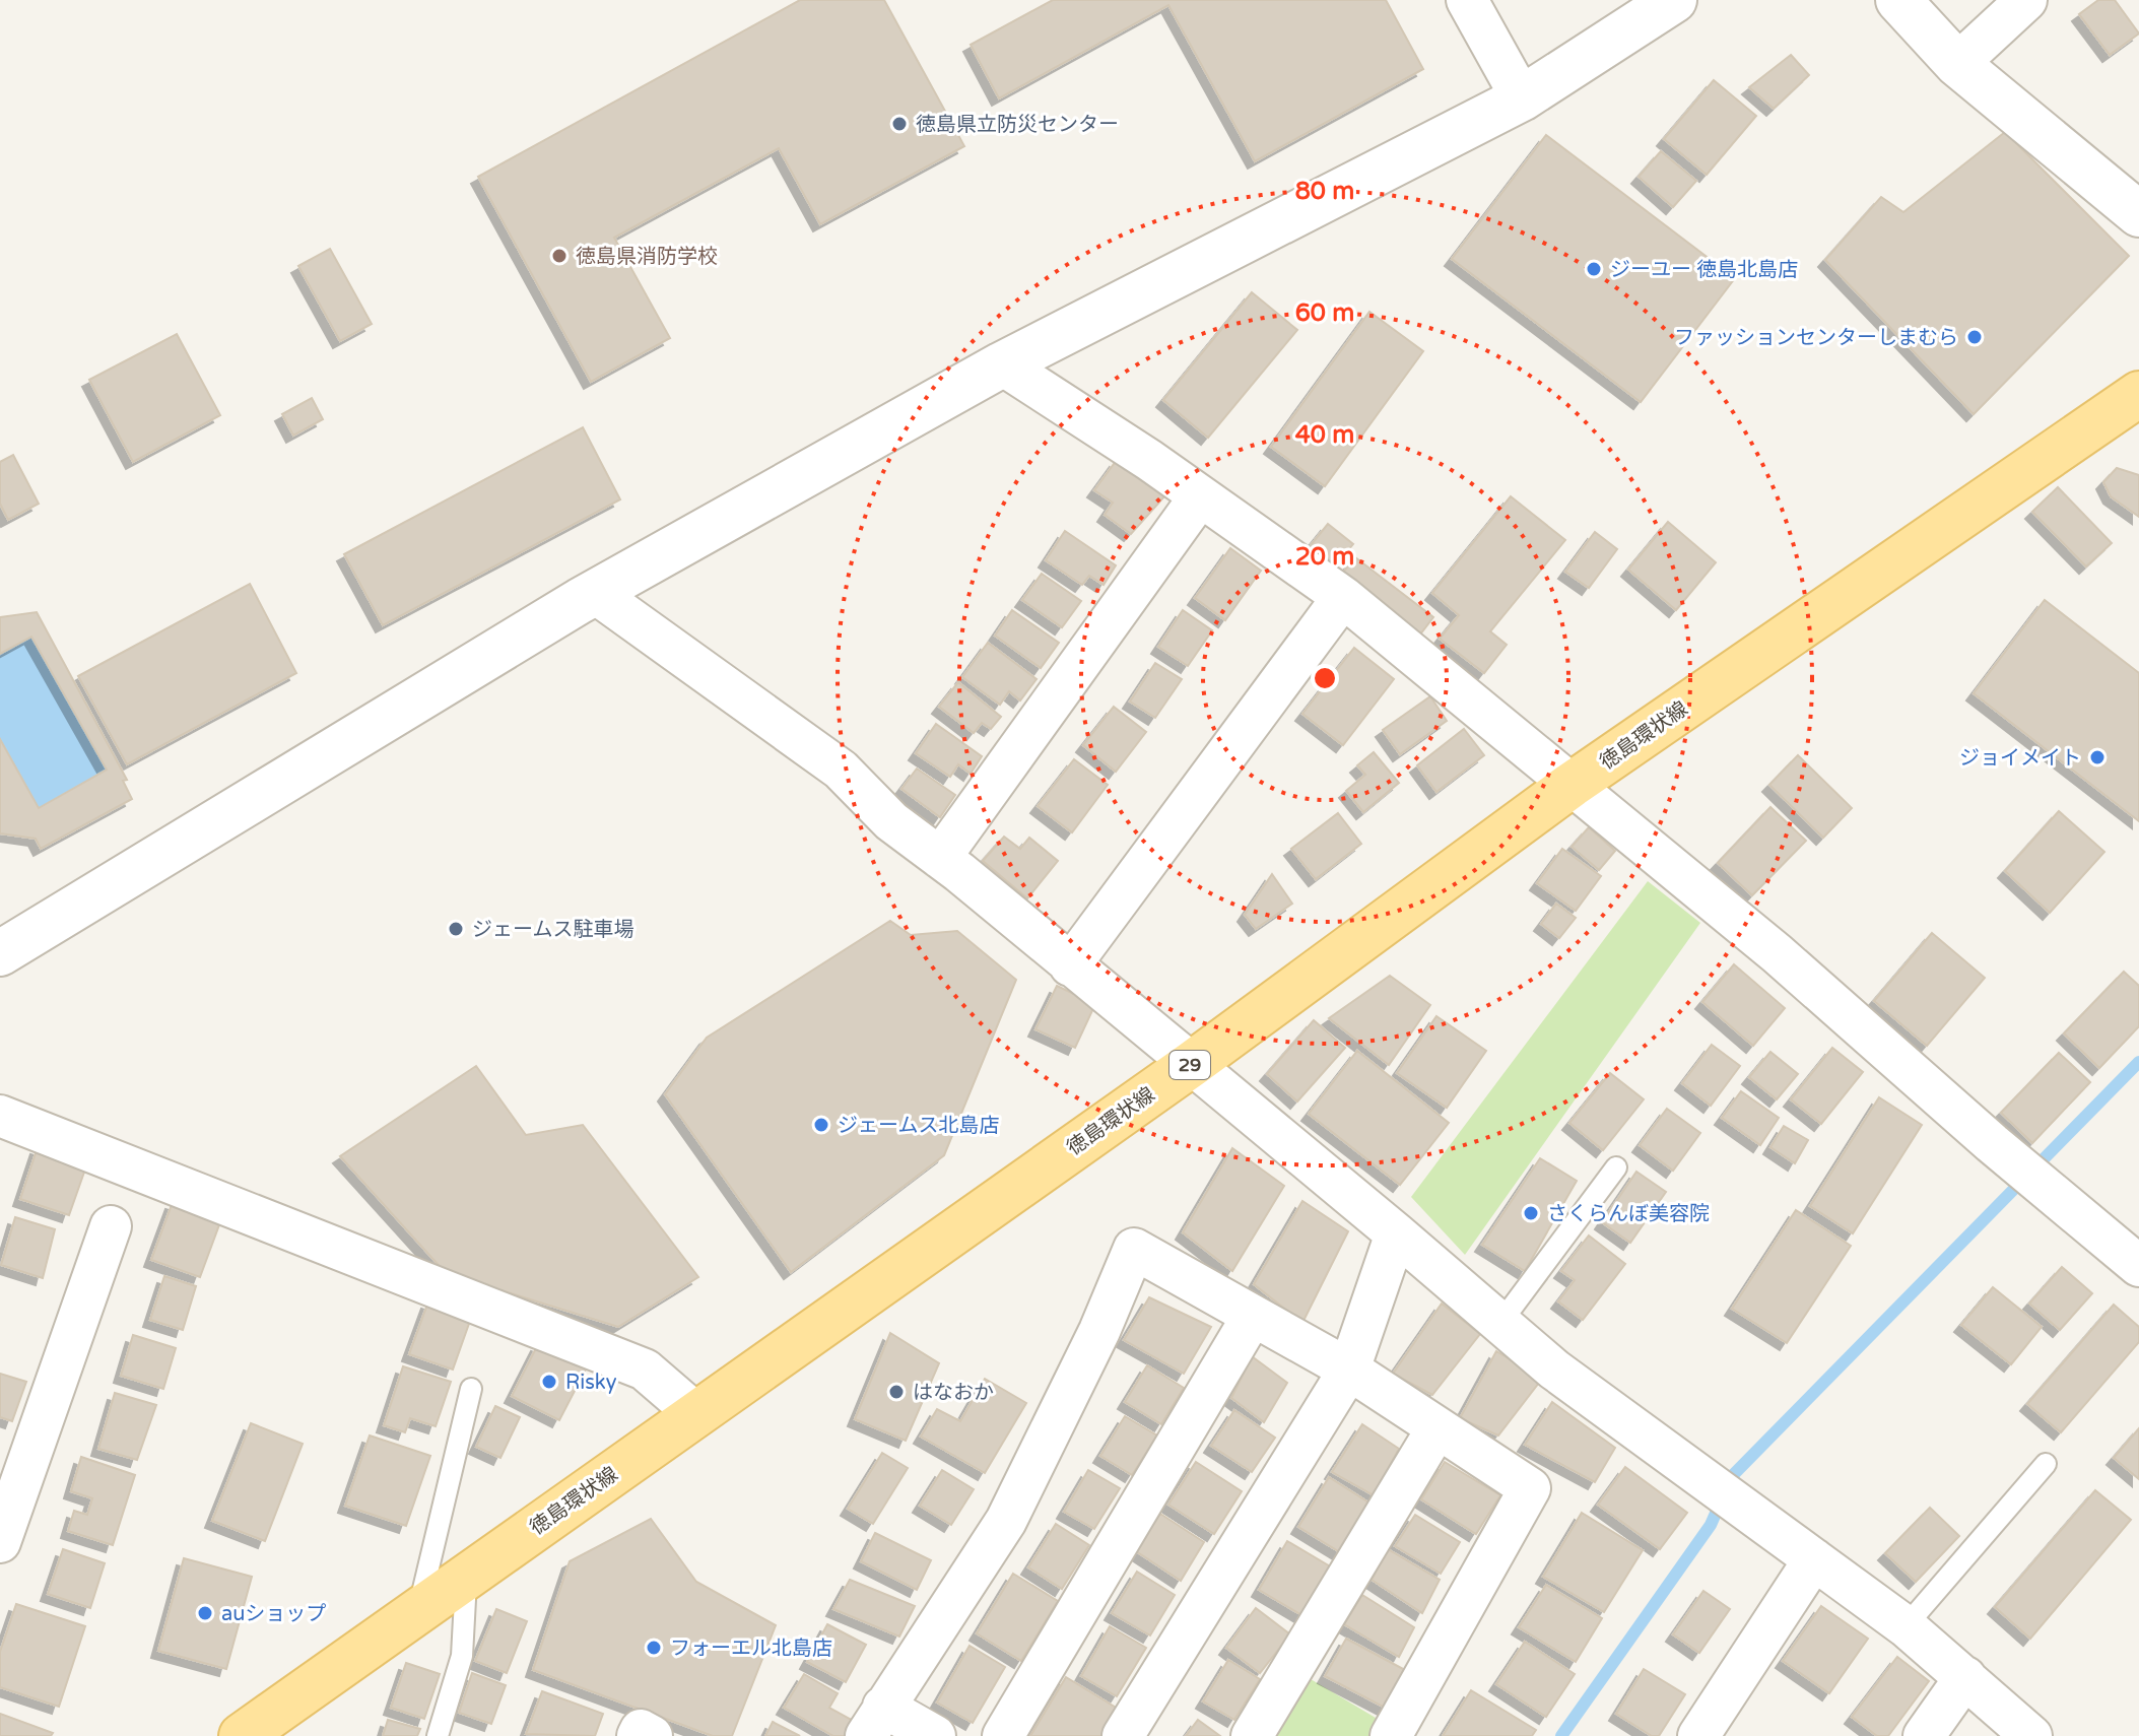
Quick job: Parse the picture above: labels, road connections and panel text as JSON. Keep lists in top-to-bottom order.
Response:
{
  "streets": {
    "main road": ["徳島環状線", "29"]
  },
  "places": [
    "徳島県立防災センター",
    "徳島県消防学校",
    "ジーユー 徳島北島店",
    "ファッションセンターしまむら",
    "ジョイメイト",
    "ジェームス駐車場",
    "ジェームス北島店",
    "さくらんぼ美容院",
    "Risky",
    "はなおか",
    "auショップ",
    "フォーエル北島店"
  ],
  "rings": [
    "80 m",
    "60 m",
    "40 m",
    "20 m"
  ]
}
